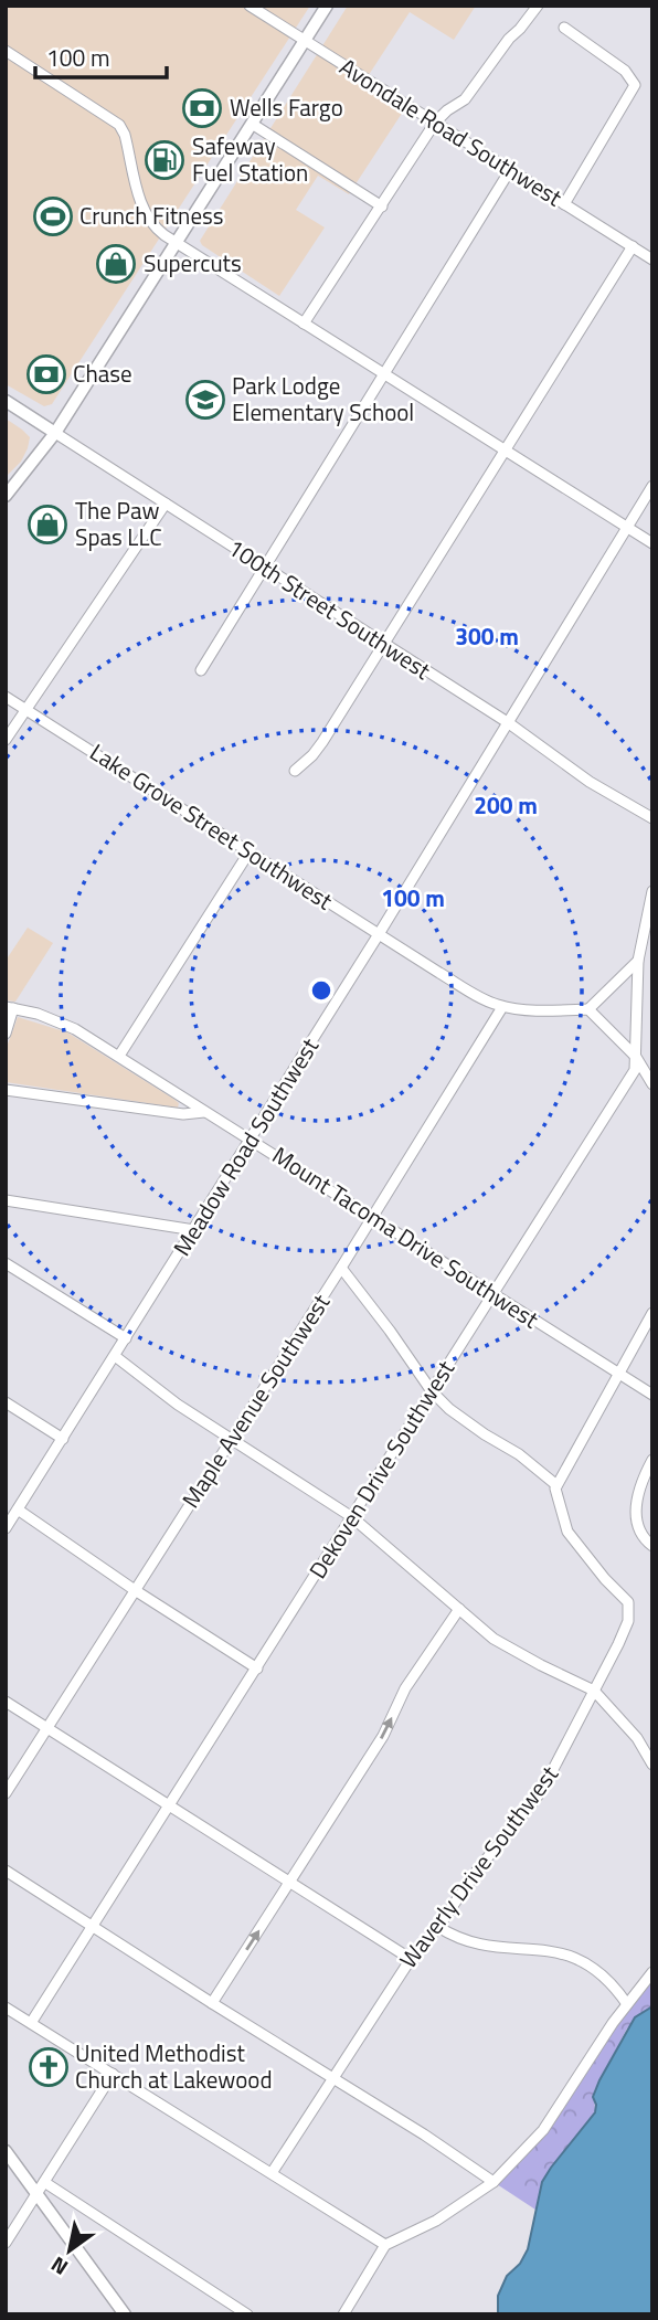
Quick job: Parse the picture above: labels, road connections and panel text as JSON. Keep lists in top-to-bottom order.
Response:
{
  "streets": {
    "main road": ["100th Street Southwest"],
    "street": [
      "Avondale Road Southwest",
      "Lake Grove Street Southwest",
      "Meadow Road Southwest",
      "Mount Tacoma Drive Southwest",
      "Maple Avenue Southwest",
      "Dekoven Drive Southwest",
      "Waverly Drive Southwest"
    ]
  },
  "crossings": [
    ["100th Street Southwest", "Meadow Road Southwest"],
    ["Lake Grove Street Southwest", "Meadow Road Southwest"],
    ["Lake Grove Street Southwest", "Maple Avenue Southwest"],
    ["Meadow Road Southwest", "Mount Tacoma Drive Southwest"],
    ["Mount Tacoma Drive Southwest", "Maple Avenue Southwest"],
    ["Mount Tacoma Drive Southwest", "Dekoven Drive Southwest"]
  ],
  "places": {
    "bank": ["Wells Fargo", "Chase"],
    "fuel station": ["Safeway Fuel Station"],
    "sports": ["Crunch Fitness"],
    "shop": ["Supercuts", "The Paw Spas LLC"],
    "school or university": ["Park Lodge Elementary School"],
    "church": ["United Methodist Church at Lakewood"]
  },
  "scale_bar": "100 m",
  "north": "bottom left",
  "rings": ["300 m", "200 m", "100 m"]
}
